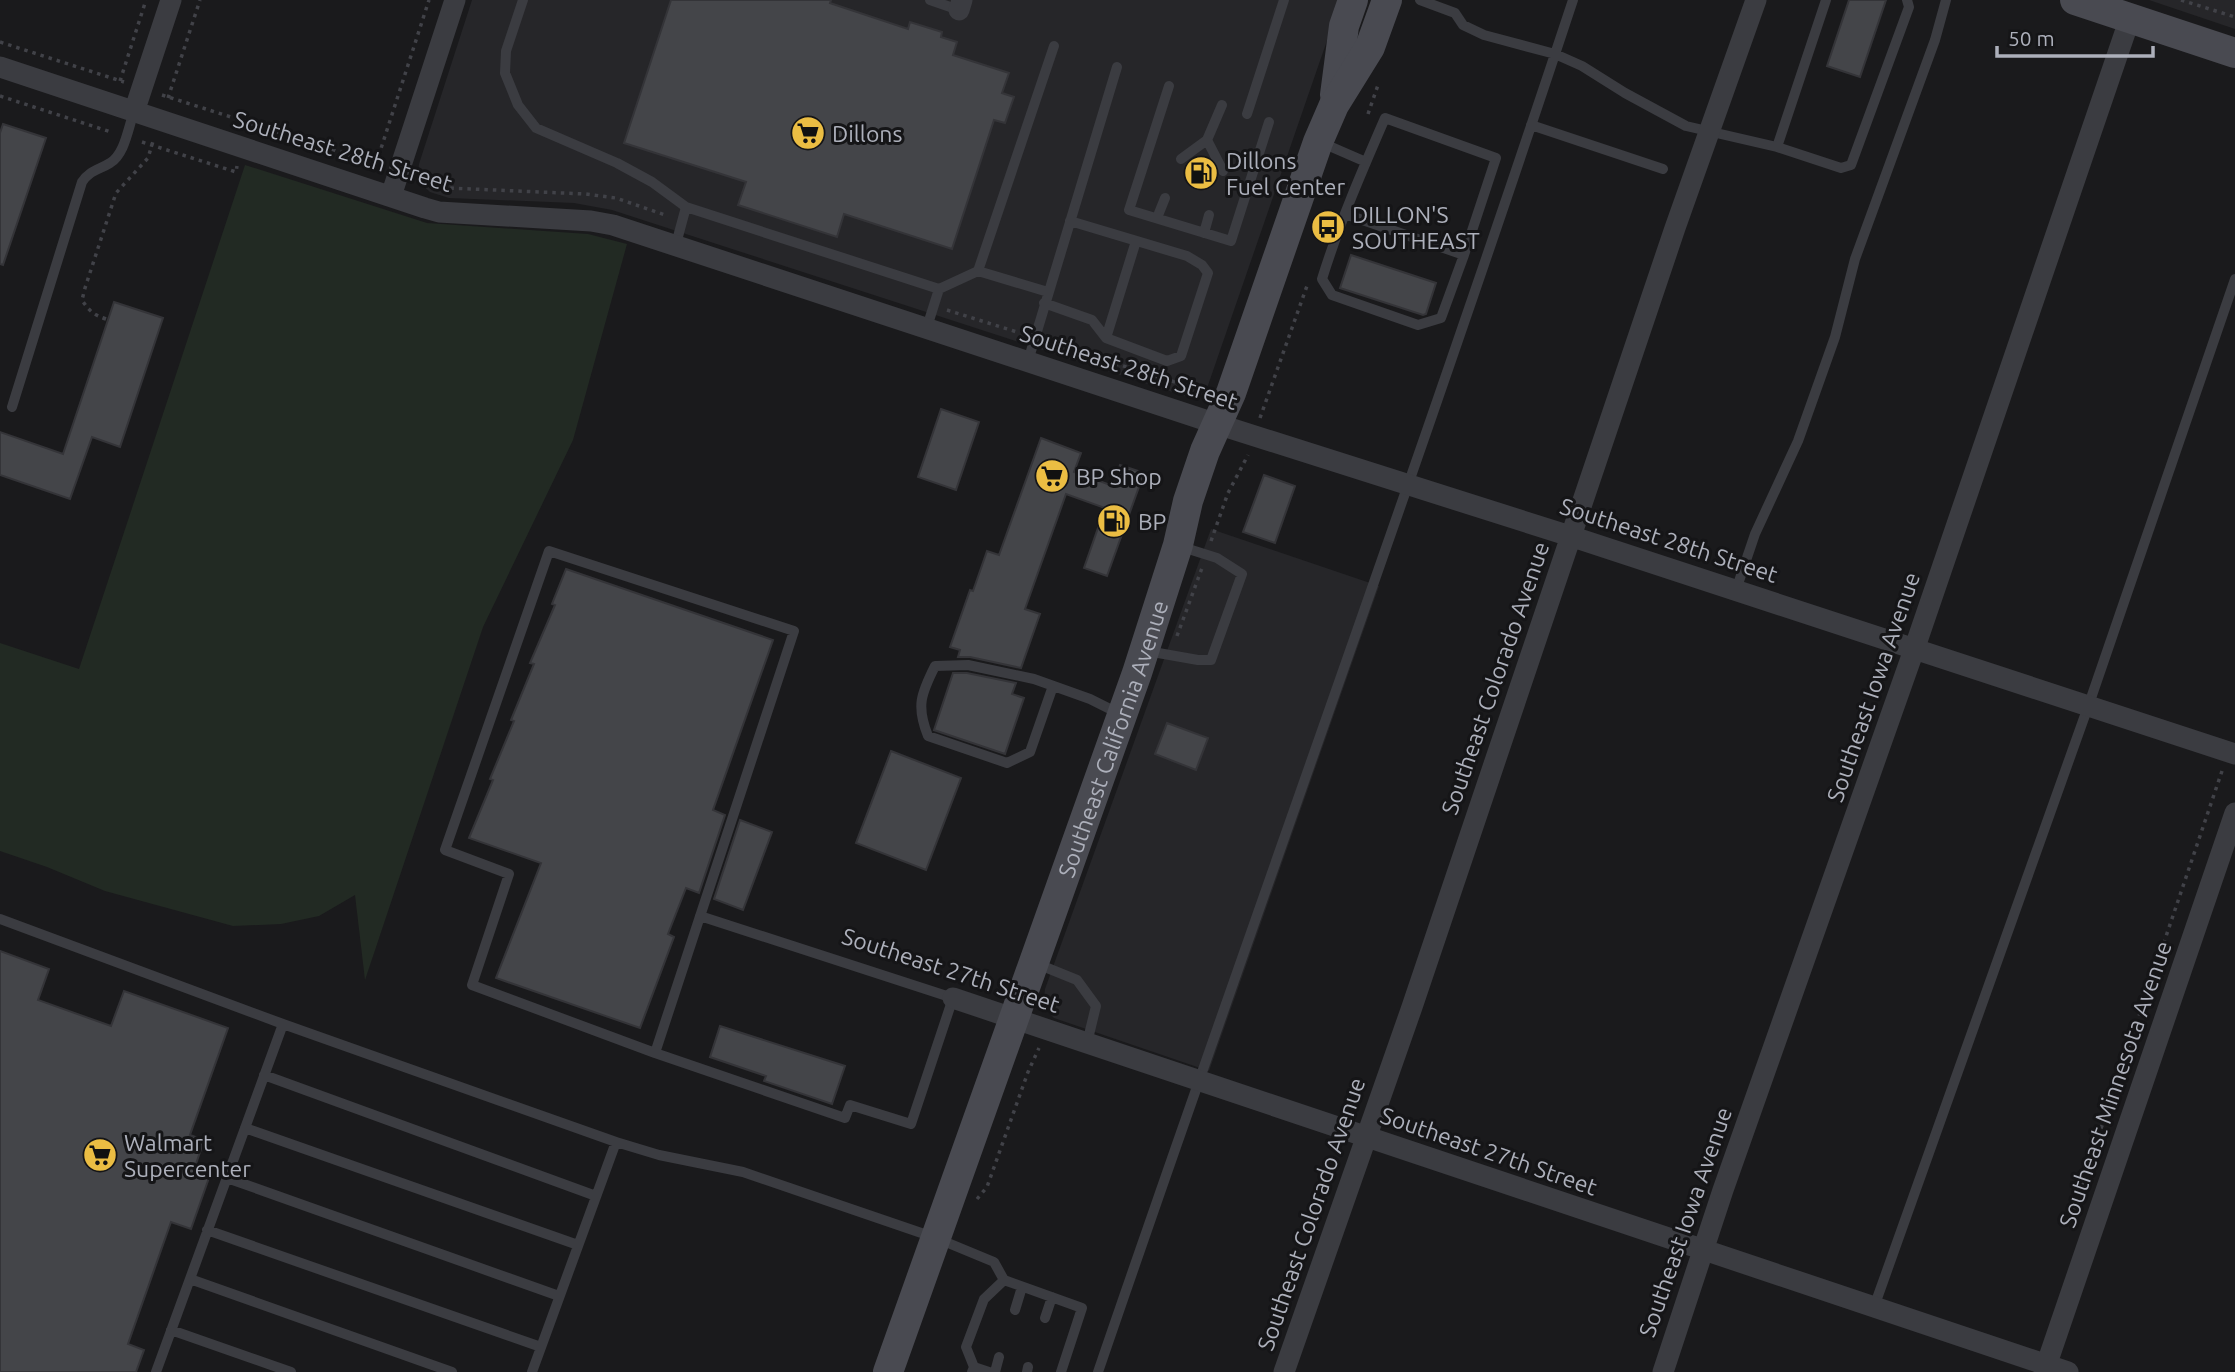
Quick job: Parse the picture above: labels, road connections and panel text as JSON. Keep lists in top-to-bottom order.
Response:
{
  "streets": {
    "main road": ["Southeast California Avenue"],
    "street": [
      "Southeast 28th Street",
      "Southeast Colorado Avenue",
      "Southeast Iowa Avenue",
      "Southeast 27th Street",
      "Southeast Minnesota Avenue"
    ]
  },
  "crossings": [
    ["Southeast 28th Street", "Southeast Colorado Avenue"],
    ["Southeast 28th Street", "Southeast Iowa Avenue"],
    ["Southeast 28th Street", "Southeast California Avenue"],
    ["Southeast Colorado Avenue", "Southeast 27th Street"],
    ["Southeast Iowa Avenue", "Southeast 27th Street"],
    ["Southeast California Avenue", "Southeast 27th Street"],
    ["Southeast 27th Street", "Southeast Minnesota Avenue"]
  ],
  "places": {
    "supermarket": ["Dillons", "BP Shop", "Walmart Supercenter"],
    "fuel station": ["Dillons Fuel Center", "BP"],
    "bus stop": ["DILLON'S SOUTHEAST"]
  },
  "scale_bar": "50 m"
}
